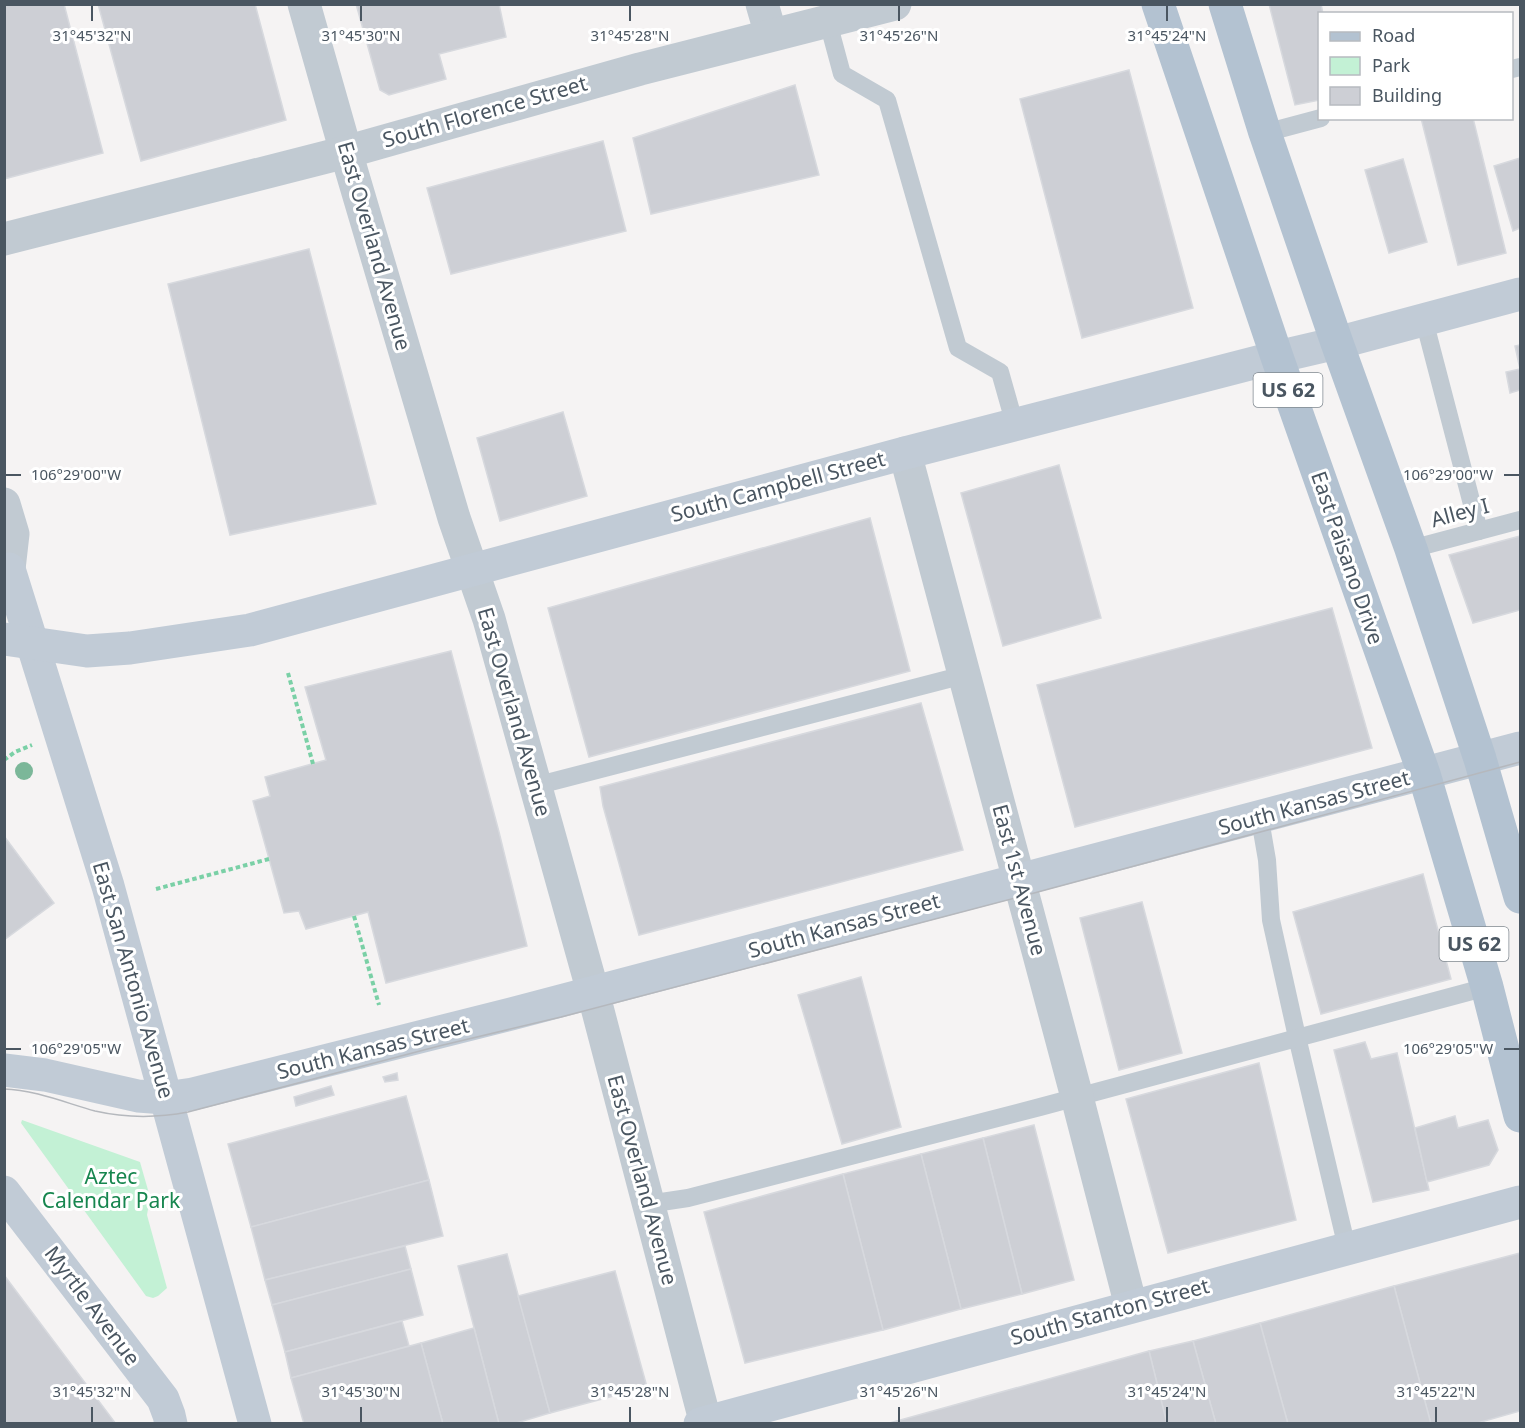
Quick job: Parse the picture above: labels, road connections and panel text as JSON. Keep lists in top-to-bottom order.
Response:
{
  "streets": {
    "main road": [
      "US 62",
      "South Campbell Street",
      "East Paisano Drive",
      "South Kansas Street",
      "East San Antonio Avenue",
      "Myrtle Avenue",
      "South Stanton Street"
    ],
    "street": ["South Florence Street", "East Overland Avenue", "East 1st Avenue"],
    "lane": ["Alley I"]
  },
  "crossings": [
    ["South Florence Street", "East Overland Avenue"],
    ["East Overland Avenue", "South Campbell Street"],
    ["East Overland Avenue", "South Kansas Street"],
    ["East Overland Avenue", "South Stanton Street"],
    ["US 62", "South Campbell Street"],
    ["US 62", "Alley I"],
    ["US 62", "South Kansas Street"],
    ["South Campbell Street", "East Paisano Drive"],
    ["South Campbell Street", "East 1st Avenue"],
    ["South Campbell Street", "East San Antonio Avenue"],
    ["East Paisano Drive", "South Kansas Street"],
    ["South Kansas Street", "East 1st Avenue"],
    ["South Kansas Street", "East San Antonio Avenue"],
    ["East 1st Avenue", "South Stanton Street"]
  ],
  "parks": ["Aztec Calendar Park"],
  "legend": ["Road", "Park", "Building"],
  "coordinates": [
    "31°45'32\"N",
    "31°45'30\"N",
    "31°45'28\"N",
    "31°45'26\"N",
    "31°45'24\"N",
    "106°29'00\"W",
    "106°29'05\"W",
    "31°45'22\"N"
  ]
}
